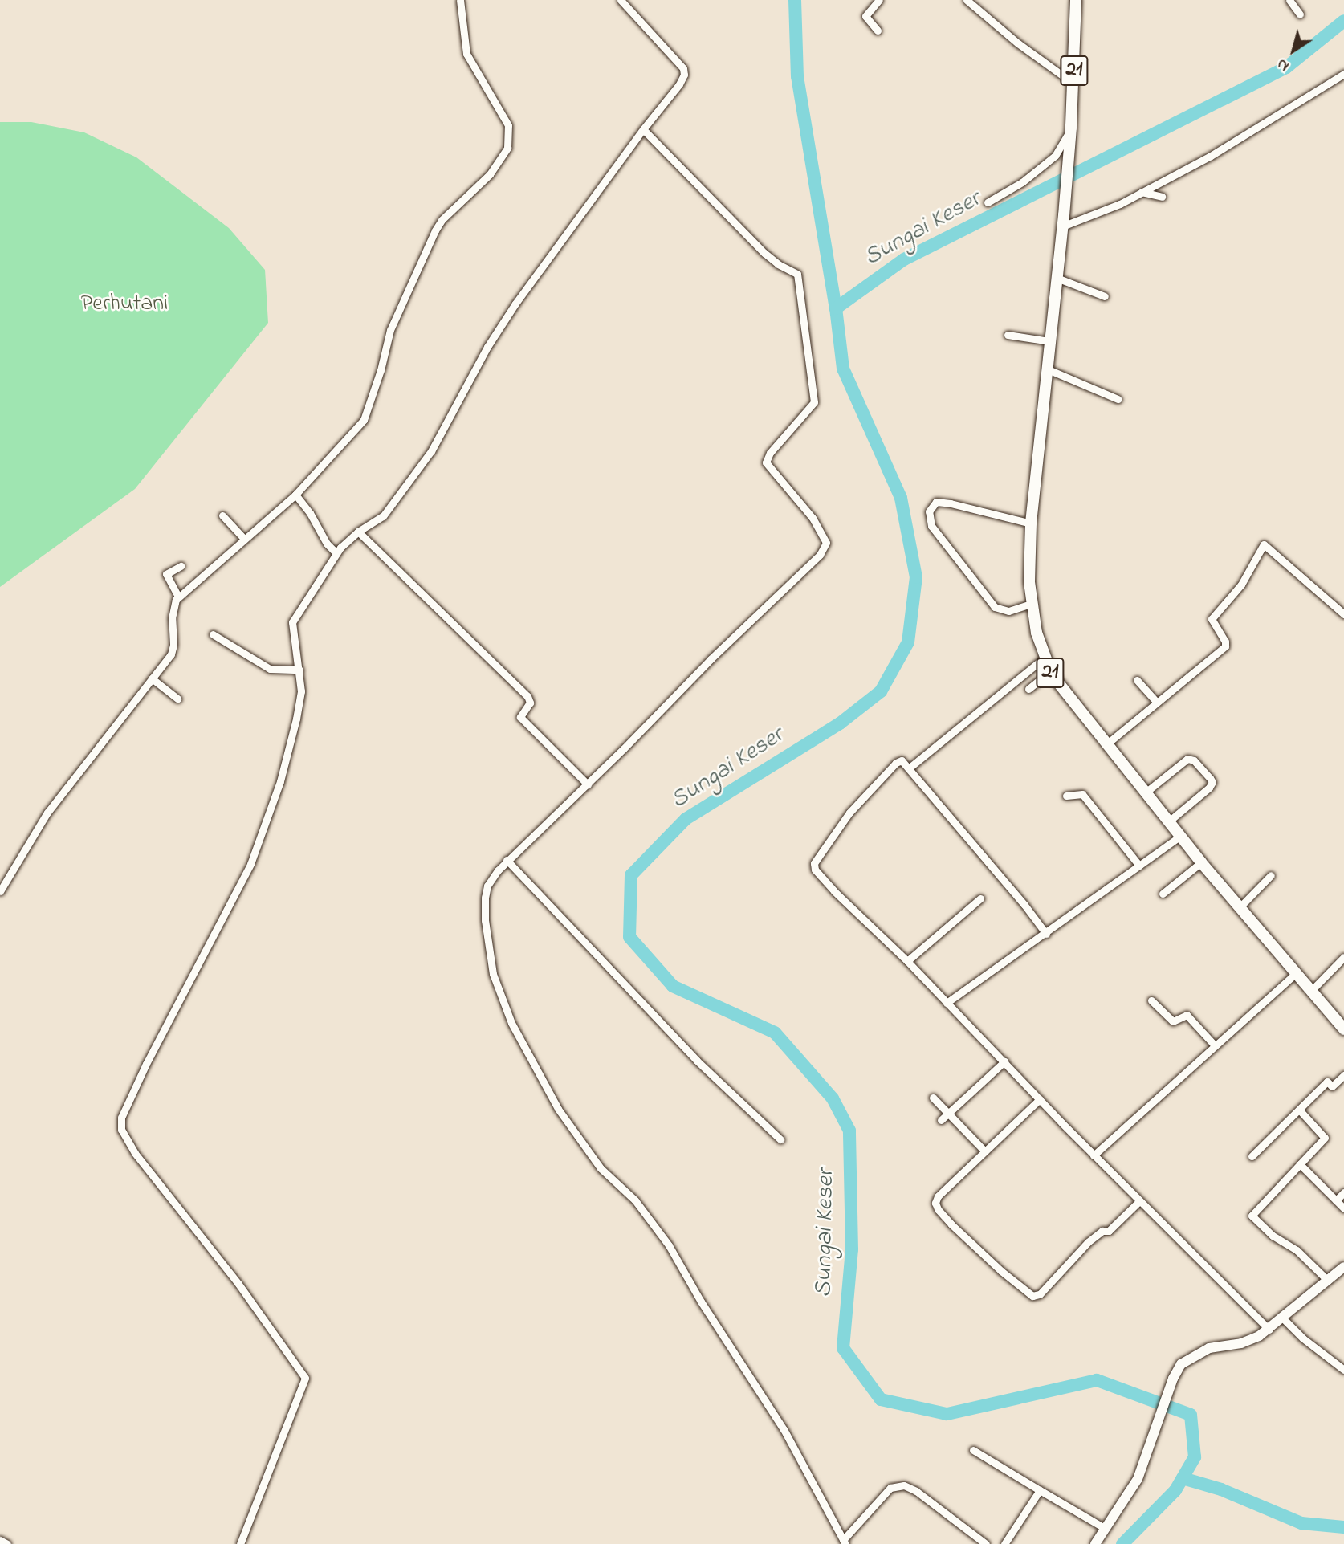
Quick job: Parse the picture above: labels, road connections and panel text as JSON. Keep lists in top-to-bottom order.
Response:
{
  "streets": {
    "highway": ["21"]
  },
  "water": ["Sungai Keser"],
  "parks": ["Perhutani"],
  "north": "bottom left"
}
